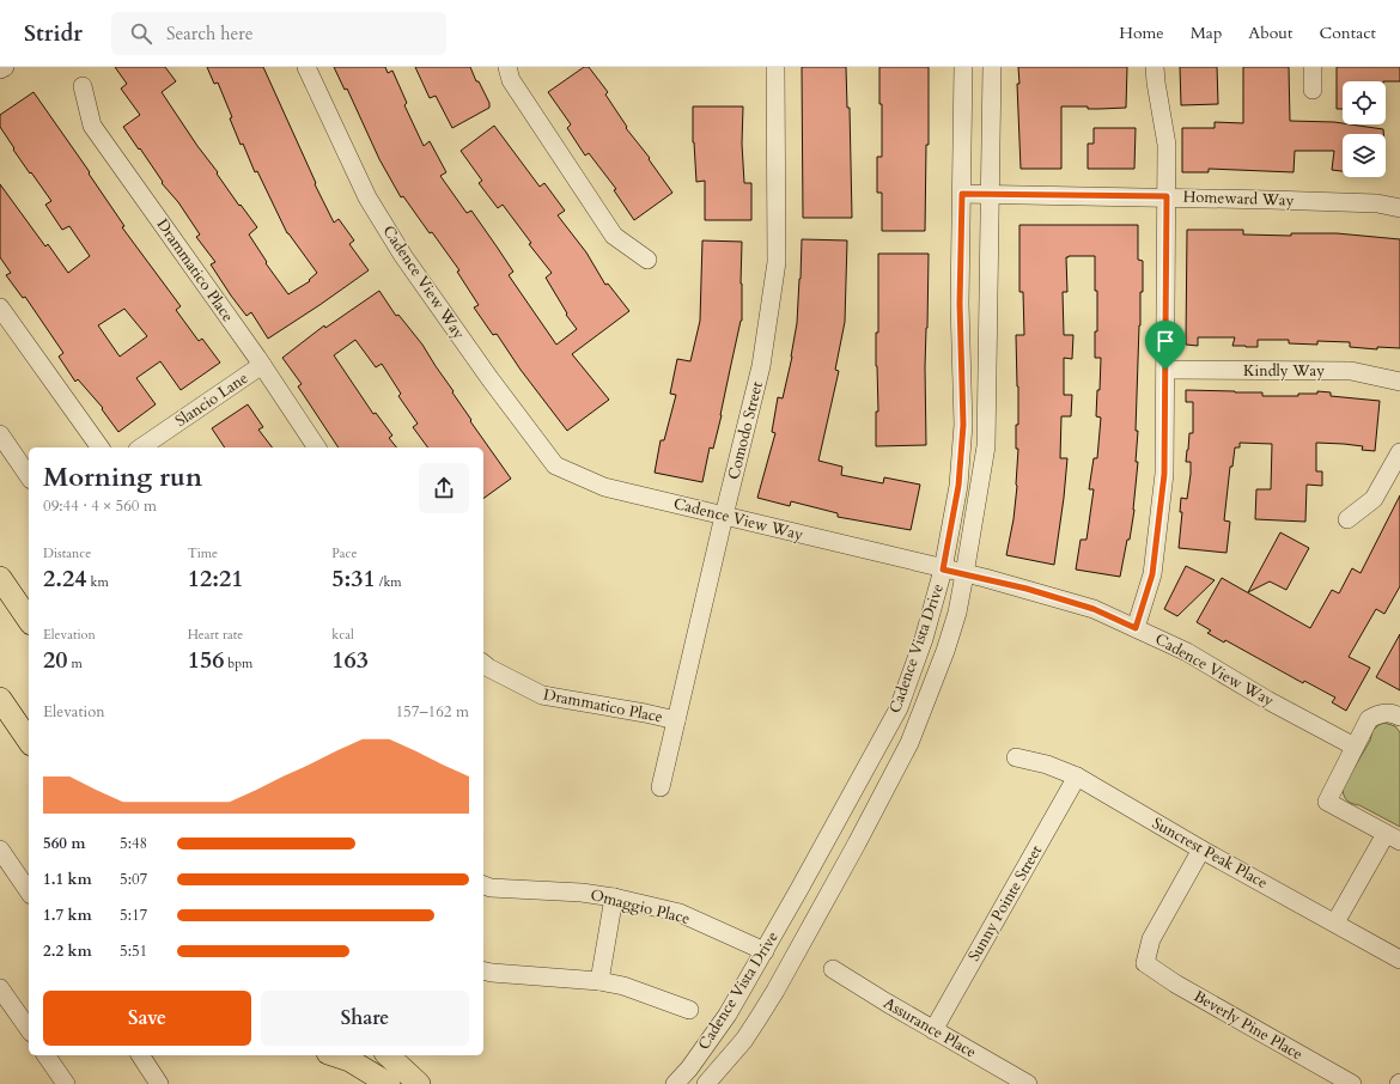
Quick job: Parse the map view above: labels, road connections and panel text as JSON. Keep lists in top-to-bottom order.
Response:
{
  "streets": {
    "street": [
      "Homeward Way",
      "Drammatico Place",
      "Cadence View Way",
      "Kindly Way",
      "Slancio Lane",
      "Comodo Street",
      "Cadence Vista Drive",
      "Suncrest Peak Place",
      "Sunny Pointe Street",
      "Omaggio Place",
      "Beverly Pine Place",
      "Assurance Place"
    ]
  },
  "crossings": [
    ["Homeward Way", "Cadence Vista Drive"],
    ["Drammatico Place", "Slancio Lane"],
    ["Drammatico Place", "Comodo Street"],
    ["Cadence View Way", "Comodo Street"],
    ["Cadence View Way", "Cadence Vista Drive"],
    ["Cadence Vista Drive", "Omaggio Place"],
    ["Suncrest Peak Place", "Sunny Pointe Street"],
    ["Suncrest Peak Place", "Beverly Pine Place"],
    ["Sunny Pointe Street", "Assurance Place"]
  ],
  "page": {
    "header": "Stridr",
    "search": "Search here",
    "nav": [
      "Home",
      "Map",
      "About",
      "Contact"
    ],
    "heading": ["Morning run", "09:44 · 4 × 560 m"],
    "stats": [
      ["Distance", "2.24 km"],
      ["Time", "12:21"],
      ["Pace", "5:31 /km"],
      ["Elevation", "20 m"],
      ["Heart rate", "156 bpm"],
      ["kcal", "163"]
    ],
    "chart": ["Elevation", "157–162 m"],
    "list": [
      {
        "name": "560 m",
        "note": "5:48"
      },
      {
        "name": "1.1 km",
        "note": "5:07"
      },
      {
        "name": "1.7 km",
        "note": "5:17"
      },
      {
        "name": "2.2 km",
        "note": "5:51"
      }
    ],
    "buttons": ["Save", "Share"]
  }
}
